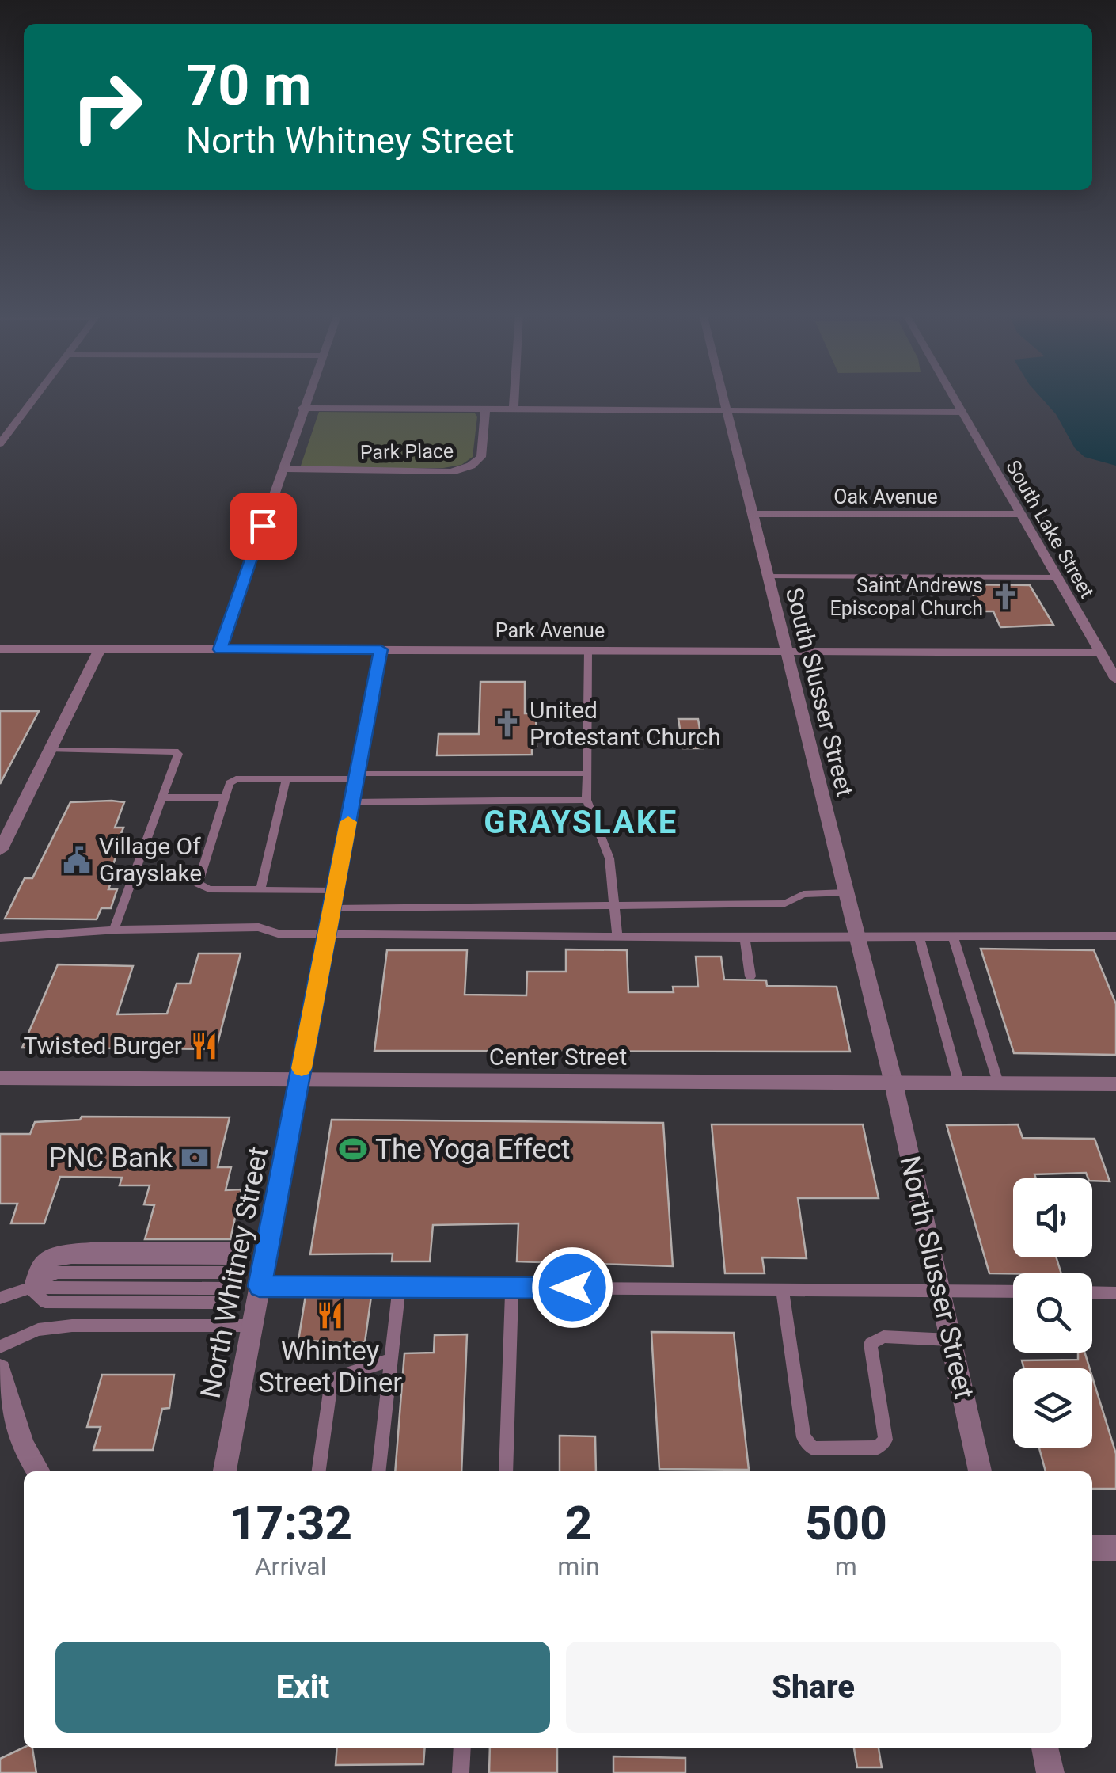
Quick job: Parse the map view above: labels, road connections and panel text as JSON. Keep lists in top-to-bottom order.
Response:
{
  "streets": {
    "street": [
      "Park Place",
      "Oak Avenue",
      "South Lake Street",
      "Park Avenue",
      "South Slusser Street",
      "Center Street",
      "North Whitney Street",
      "North Slusser Street"
    ]
  },
  "crossings": [
    ["Oak Avenue", "South Lake Street"],
    ["Oak Avenue", "South Slusser Street"],
    ["South Lake Street", "Park Avenue"],
    ["Park Avenue", "South Slusser Street"],
    ["Park Avenue", "North Whitney Street"],
    ["South Slusser Street", "Center Street"],
    ["South Slusser Street", "North Slusser Street"],
    ["Center Street", "North Whitney Street"],
    ["Center Street", "North Slusser Street"]
  ],
  "districts": ["GRAYSLAKE"],
  "places": {
    "church": ["Saint Andrews Episcopal Church", "United Protestant Church"],
    "public building": ["Village Of Grayslake"],
    "restaurant": ["Twisted Burger", "Whintey Street Diner"],
    "sports": ["The Yoga Effect"],
    "bank": ["PNC Bank"]
  },
  "page": {
    "turn": ["70 m", "North Whitney Street"],
    "eta": [
      "17:32",
      "Arrival",
      "2",
      "min",
      "500",
      "m"
    ],
    "buttons": ["Exit", "Share"]
  }
}
